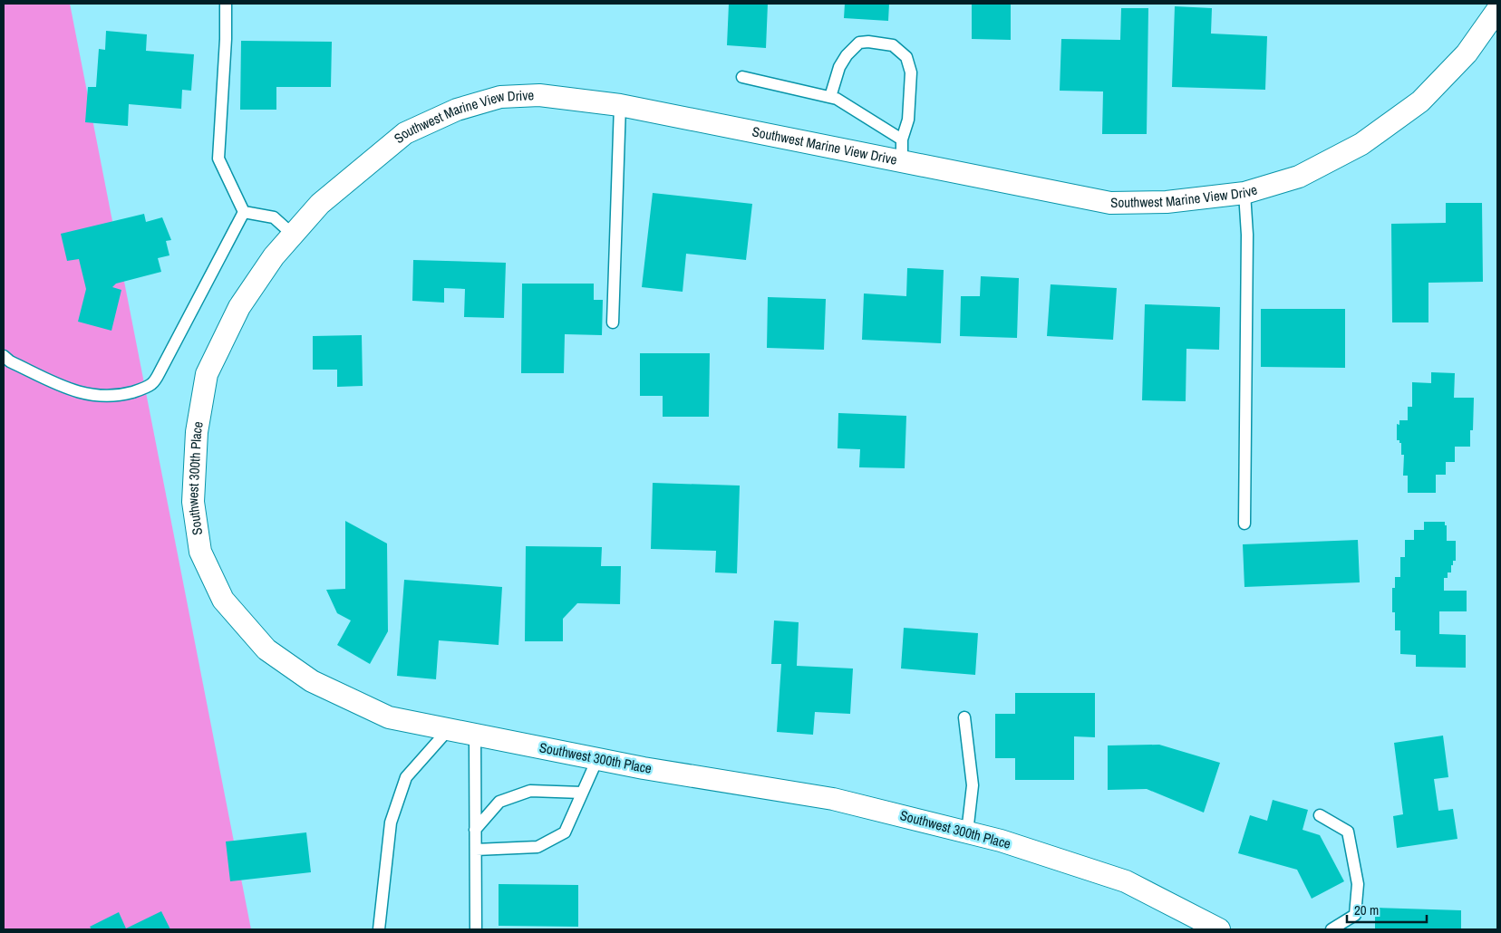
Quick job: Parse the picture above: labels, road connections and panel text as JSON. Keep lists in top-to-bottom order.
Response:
{
  "streets": {
    "street": ["Southwest Marine View Drive", "Southwest 300th Place"]
  },
  "crossings": [
    ["Southwest Marine View Drive", "Southwest 300th Place"]
  ],
  "scale_bar": "20 m"
}
